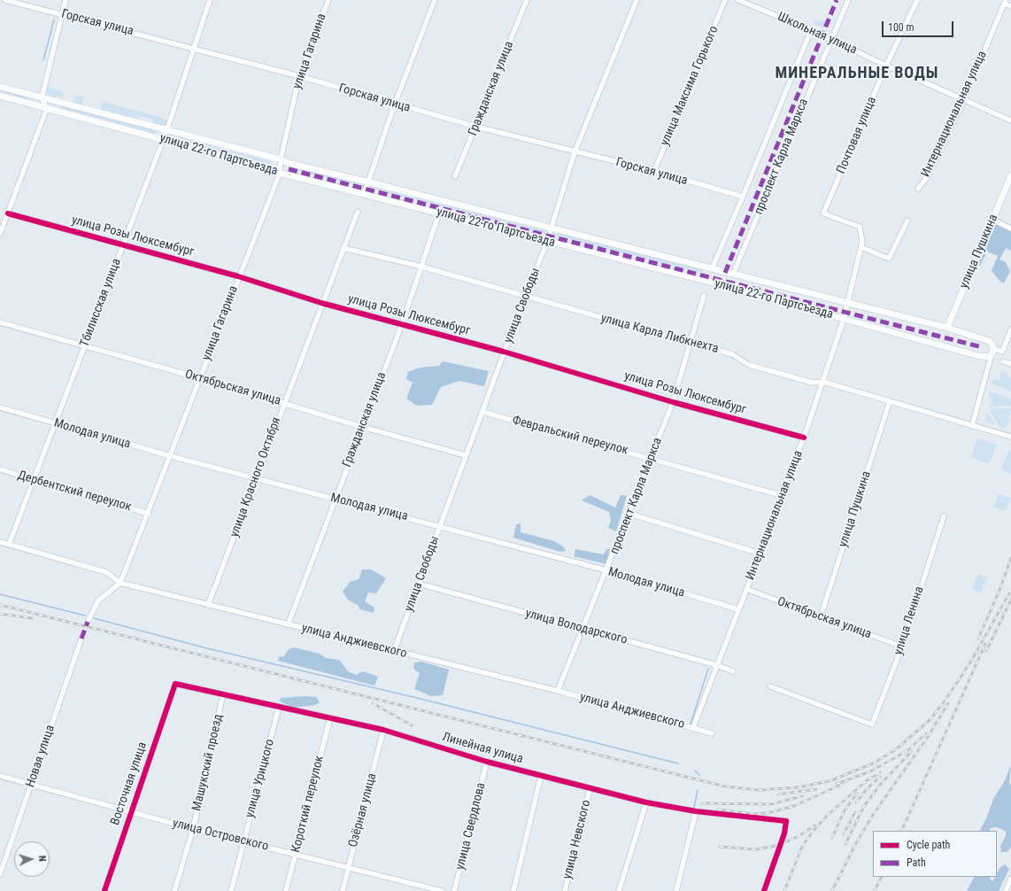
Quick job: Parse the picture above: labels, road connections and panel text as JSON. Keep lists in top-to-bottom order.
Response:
{
  "streets": {
    "main road": ["улица 22-го Партсъезда", "улица Пушкина"],
    "street": [
      "Горская улица",
      "Школьная улица",
      "улица Гагарина",
      "улица Максима Горького",
      "Гражданская улица",
      "Интернациональная улица",
      "Почтовая улица",
      "проспект Карла Маркса",
      "улица Розы Люксембург",
      "Тбилисская улица",
      "улица Свободы",
      "улица Карла Либкнехта",
      "Октябрьская улица",
      "Молодая улица",
      "Февральский переулок",
      "улица Красного Октября",
      "Дербентский переулок",
      "улица Ленина",
      "улица Володарского",
      "улица Анджиевского",
      "Линейная улица",
      "Новая улица",
      "Машукский проезд",
      "улица Урицкого",
      "Восточная улица",
      "Короткий переулок",
      "Озёрная улица",
      "улица Свердлова",
      "улица Островского",
      "улица Невского"
    ]
  },
  "crossings": [
    ["Горская улица", "улица Гагарина"],
    ["Горская улица", "улица Максима Горького"],
    ["Горская улица", "Гражданская улица"],
    ["Горская улица", "проспект Карла Маркса"],
    ["Горская улица", "Тбилисская улица"],
    ["Горская улица", "улица Свободы"],
    ["Школьная улица", "Интернациональная улица"],
    ["Школьная улица", "Почтовая улица"],
    ["Школьная улица", "проспект Карла Маркса"],
    ["улица Гагарина", "улица 22-го Партсъезда"],
    ["улица Гагарина", "улица Розы Люксембург"],
    ["улица Гагарина", "Октябрьская улица"],
    ["улица Гагарина", "Молодая улица"],
    ["улица Гагарина", "Дербентский переулок"],
    ["улица Гагарина", "улица Анджиевского"],
    ["Гражданская улица", "улица 22-го Партсъезда"],
    ["Гражданская улица", "улица Розы Люксембург"],
    ["Гражданская улица", "улица Карла Либкнехта"],
    ["Гражданская улица", "Октябрьская улица"],
    ["Гражданская улица", "Молодая улица"],
    ["Гражданская улица", "улица Анджиевского"],
    ["Интернациональная улица", "Почтовая улица"],
    ["Интернациональная улица", "улица 22-го Партсъезда"],
    ["Интернациональная улица", "улица Розы Люксембург"],
    ["Интернациональная улица", "улица Карла Либкнехта"],
    ["Интернациональная улица", "Октябрьская улица"],
    ["Интернациональная улица", "Молодая улица"],
    ["Интернациональная улица", "Февральский переулок"],
    ["Интернациональная улица", "улица Володарского"],
    ["Интернациональная улица", "улица Анджиевского"],
    ["улица 22-го Партсъезда", "проспект Карла Маркса"],
    ["улица 22-го Партсъезда", "улица Пушкина"],
    ["улица 22-го Партсъезда", "Тбилисская улица"],
    ["улица 22-го Партсъезда", "улица Свободы"],
    ["проспект Карла Маркса", "улица Розы Люксембург"],
    ["проспект Карла Маркса", "улица Карла Либкнехта"],
    ["проспект Карла Маркса", "Молодая улица"],
    ["проспект Карла Маркса", "Февральский переулок"],
    ["проспект Карла Маркса", "улица Володарского"],
    ["проспект Карла Маркса", "улица Анджиевского"],
    ["улица Розы Люксембург", "Тбилисская улица"],
    ["улица Розы Люксембург", "улица Свободы"],
    ["улица Розы Люксембург", "улица Красного Октября"],
    ["улица Пушкина", "улица Карла Либкнехта"],
    ["улица Пушкина", "Октябрьская улица"],
    ["Тбилисская улица", "Октябрьская улица"],
    ["Тбилисская улица", "Молодая улица"],
    ["Тбилисская улица", "Дербентский переулок"],
    ["Тбилисская улица", "улица Анджиевского"],
    ["улица Свободы", "улица Карла Либкнехта"],
    ["улица Свободы", "Октябрьская улица"],
    ["улица Свободы", "Молодая улица"],
    ["улица Свободы", "Февральский переулок"],
    ["улица Свободы", "улица Володарского"],
    ["улица Свободы", "улица Анджиевского"],
    ["улица Карла Либкнехта", "улица Красного Октября"],
    ["Октябрьская улица", "улица Красного Октября"],
    ["Октябрьская улица", "улица Ленина"],
    ["Молодая улица", "улица Красного Октября"],
    ["улица Красного Октября", "улица Анджиевского"],
    ["Линейная улица", "Машукский проезд"],
    ["Линейная улица", "улица Урицкого"],
    ["Линейная улица", "Восточная улица"],
    ["Линейная улица", "Короткий переулок"],
    ["Линейная улица", "Озёрная улица"],
    ["Линейная улица", "улица Свердлова"],
    ["Линейная улица", "улица Невского"],
    ["Новая улица", "улица Островского"],
    ["Машукский проезд", "улица Островского"],
    ["улица Урицкого", "улица Островского"],
    ["Восточная улица", "улица Островского"],
    ["Короткий переулок", "улица Островского"],
    ["Озёрная улица", "улица Островского"]
  ],
  "districts": ["МИНЕРАЛЬНЫЕ ВОДЫ"],
  "legend": ["Cycle path", "Path"],
  "scale_bar": "100 m",
  "north": "right"
}
